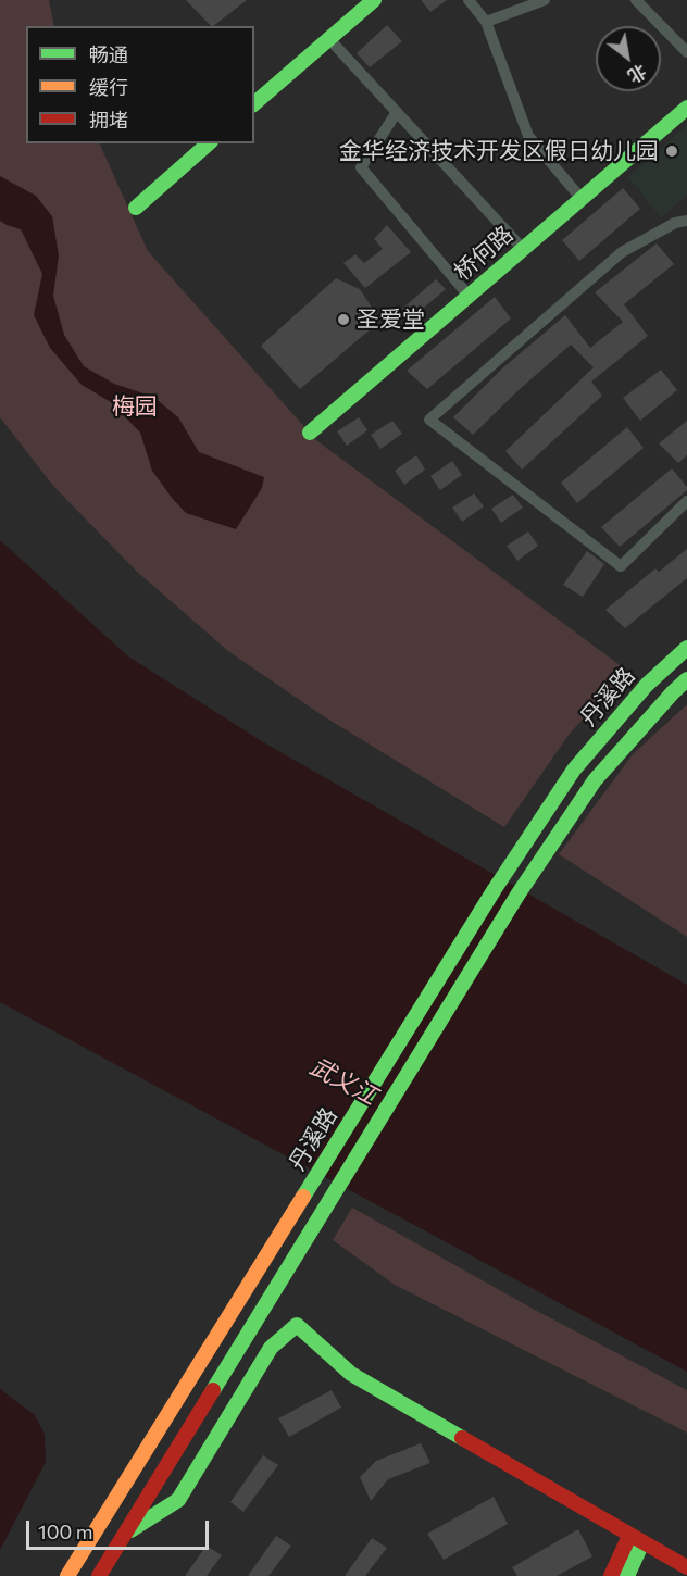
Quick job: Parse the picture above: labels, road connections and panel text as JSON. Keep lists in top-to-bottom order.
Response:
{
  "streets": {
    "main road": ["桥何路", "丹溪路"]
  },
  "water": ["武义江"],
  "parks": ["梅园"],
  "places": ["金华经济技术开发区假日幼儿园", "圣爱堂"],
  "legend": ["畅通", "缓行", "拥堵"],
  "scale_bar": "100 m",
  "north": "bottom right"
}
